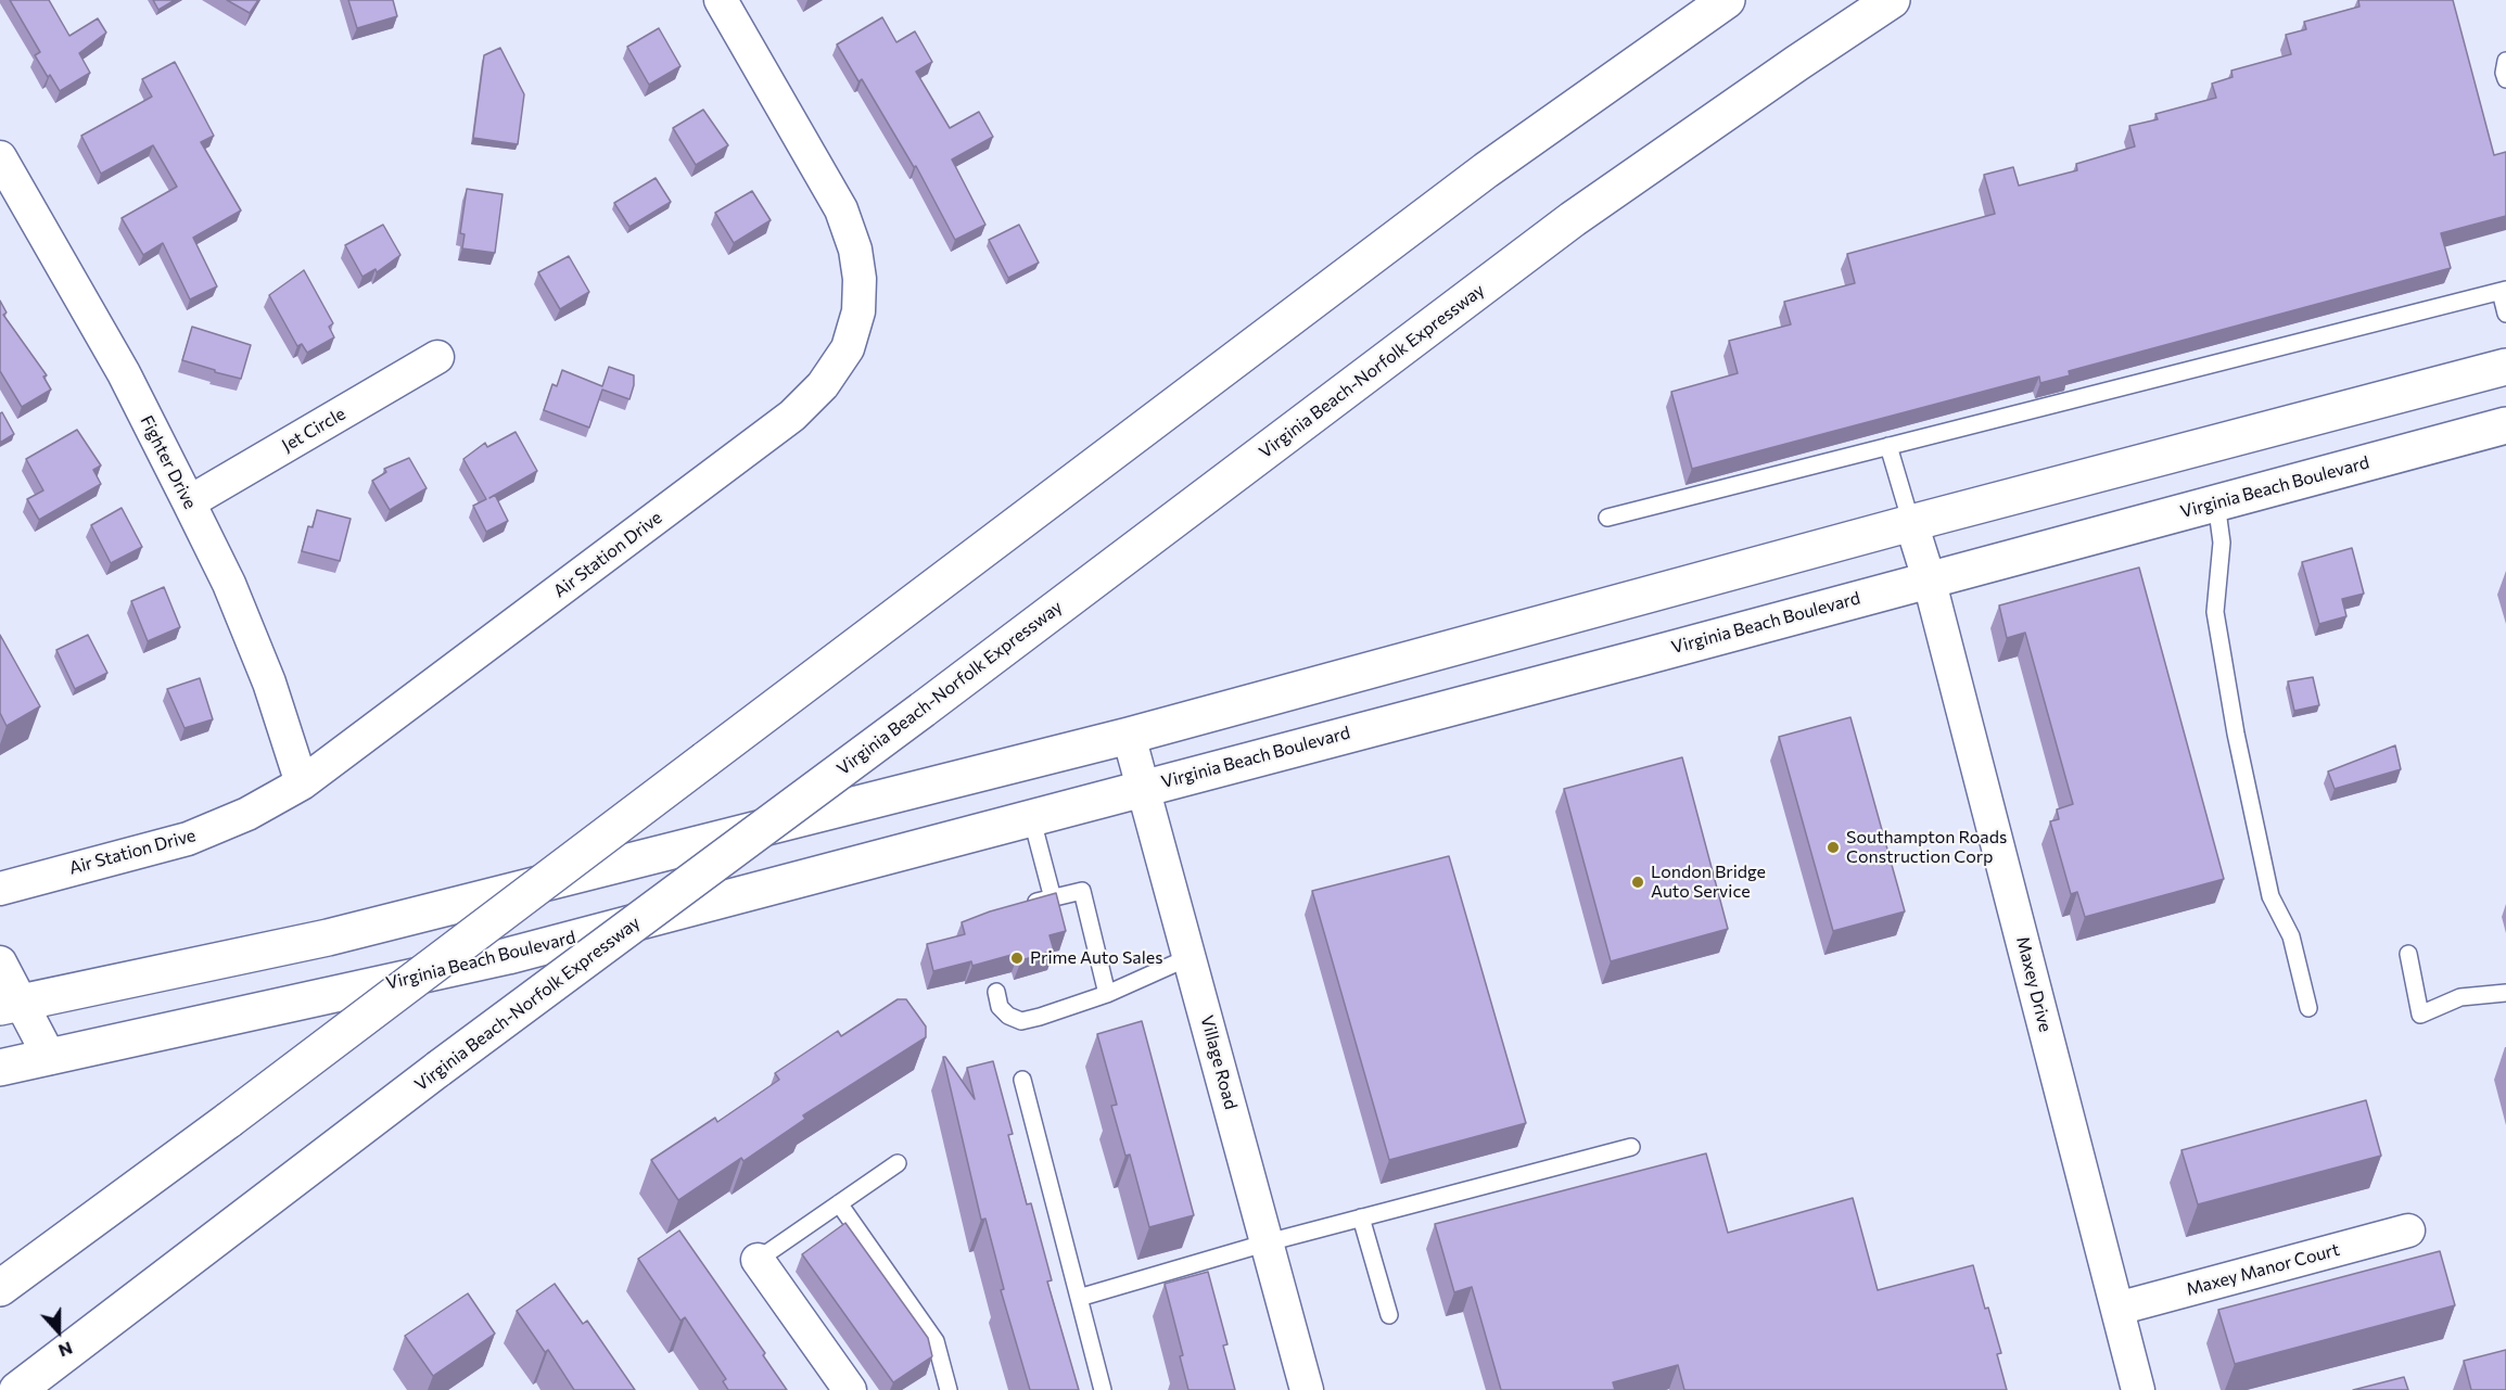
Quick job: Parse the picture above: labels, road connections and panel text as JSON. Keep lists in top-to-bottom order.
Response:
{
  "streets": {
    "main road": ["Virginia Beach-Norfolk Expressway", "Virginia Beach Boulevard"],
    "street": [
      "Jet Circle",
      "Fighter Drive",
      "Air Station Drive",
      "Maxey Drive",
      "Village Road",
      "Maxey Manor Court"
    ]
  },
  "crossings": [
    ["Jet Circle", "Fighter Drive"],
    ["Fighter Drive", "Air Station Drive"],
    ["Virginia Beach Boulevard", "Maxey Drive"],
    ["Virginia Beach Boulevard", "Village Road"],
    ["Maxey Drive", "Maxey Manor Court"]
  ],
  "places": ["Southampton Roads Construction Corp", "London Bridge Auto Service", "Prime Auto Sales"],
  "north": "bottom"
}
